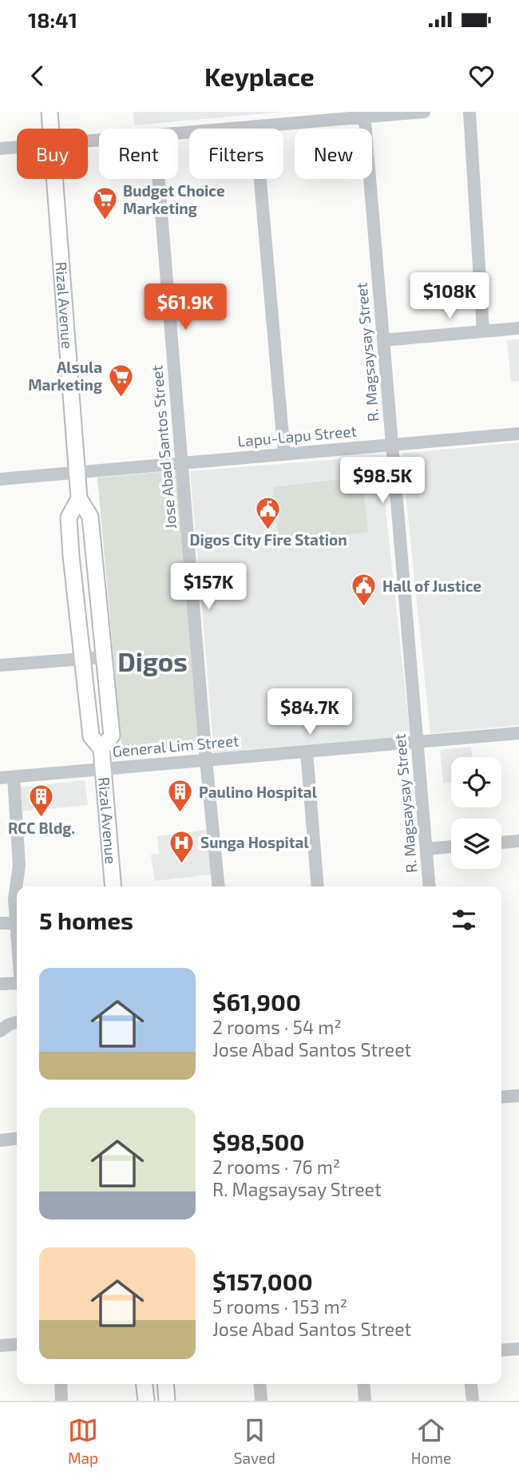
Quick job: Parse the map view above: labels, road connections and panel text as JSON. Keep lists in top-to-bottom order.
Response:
{
  "streets": {
    "main road": ["Rizal Avenue"],
    "street": [
      "R. Magsaysay Street",
      "Lapu-Lapu Street",
      "Jose Abad Santos Street",
      "General Lim Street"
    ]
  },
  "crossings": [
    ["Rizal Avenue", "Lapu-Lapu Street"],
    ["Rizal Avenue", "General Lim Street"],
    ["R. Magsaysay Street", "Lapu-Lapu Street"],
    ["R. Magsaysay Street", "General Lim Street"],
    ["Lapu-Lapu Street", "Jose Abad Santos Street"],
    ["Jose Abad Santos Street", "General Lim Street"]
  ],
  "districts": ["Digos"],
  "places": {
    "supermarket": ["Budget Choice Marketing", "Alsula Marketing"],
    "public building": ["Digos City Fire Station", "Hall of Justice"],
    "building": ["Paulino Hospital", "RCC Bldg."],
    "hospital": ["Sunga Hospital"]
  },
  "page": {
    "status": "18:41",
    "header": "Keyplace",
    "chip": [
      "Buy",
      "Rent",
      "Filters",
      "New"
    ],
    "price": [
      "$108K",
      "$61.9K",
      "$98.5K",
      "$157K",
      "$84.7K"
    ],
    "heading": "5 homes",
    "list": [
      {
        "name": "$61,900",
        "note": "2 rooms · 54 m² · Jose Abad Santos Street"
      },
      {
        "name": "$98,500",
        "note": "2 rooms · 76 m² · R. Magsaysay Street"
      },
      {
        "name": "$157,000",
        "note": "5 rooms · 153 m² · Jose Abad Santos Street"
      }
    ],
    "tabs": ["Map", "Saved", "Home"]
  }
}
